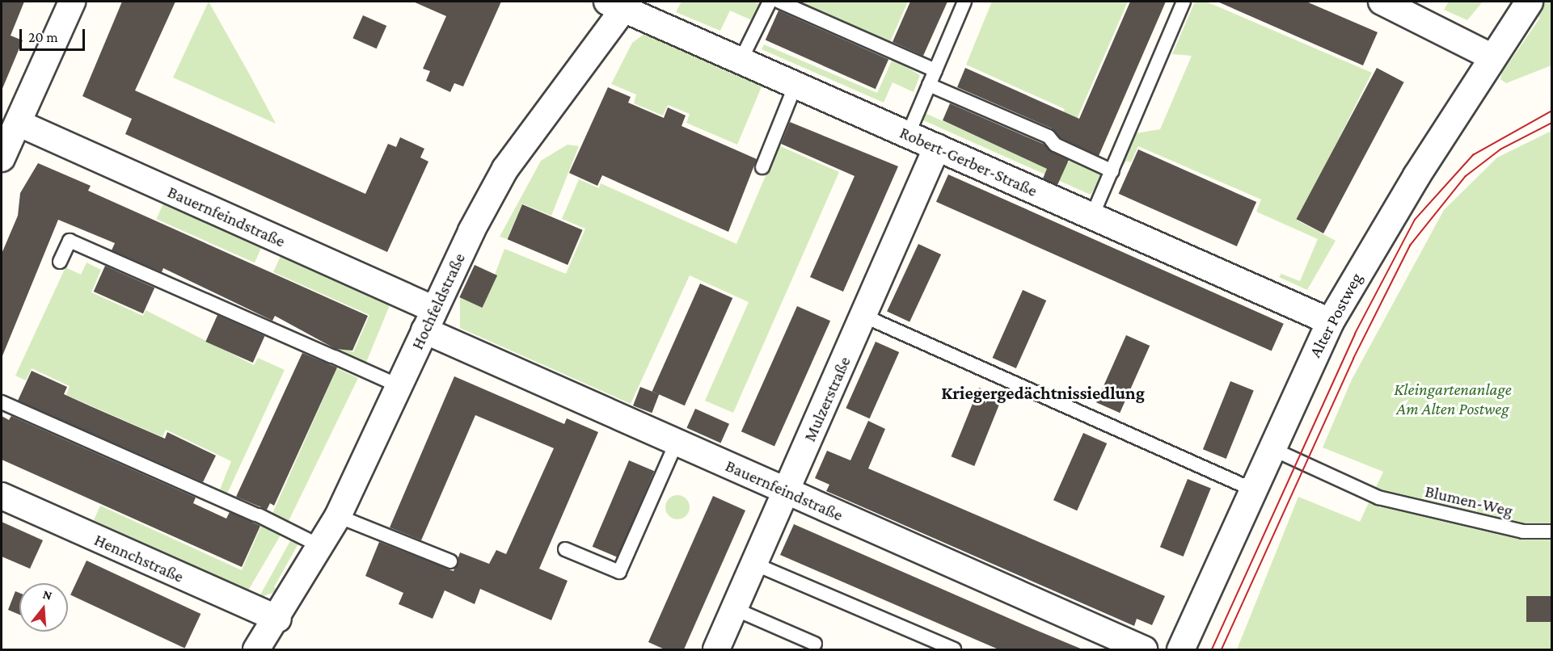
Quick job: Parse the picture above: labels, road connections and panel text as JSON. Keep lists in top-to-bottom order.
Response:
{
  "streets": {
    "street": [
      "Robert-Gerber-Straße",
      "Bauernfeindstraße",
      "Hochfeldstraße",
      "Alter Postweg",
      "Mulzerstraße",
      "Hennchstraße"
    ],
    "lane": ["Blumen-Weg"]
  },
  "crossings": [
    ["Robert-Gerber-Straße", "Hochfeldstraße"],
    ["Robert-Gerber-Straße", "Alter Postweg"],
    ["Robert-Gerber-Straße", "Mulzerstraße"],
    ["Bauernfeindstraße", "Hochfeldstraße"],
    ["Bauernfeindstraße", "Mulzerstraße"],
    ["Hochfeldstraße", "Hennchstraße"],
    ["Alter Postweg", "Blumen-Weg"]
  ],
  "districts": ["Kriegergedächtnissiedlung"],
  "parks": ["Kleingartenanlage Am Alten Postweg"],
  "scale_bar": "20 m",
  "north": "top"
}
